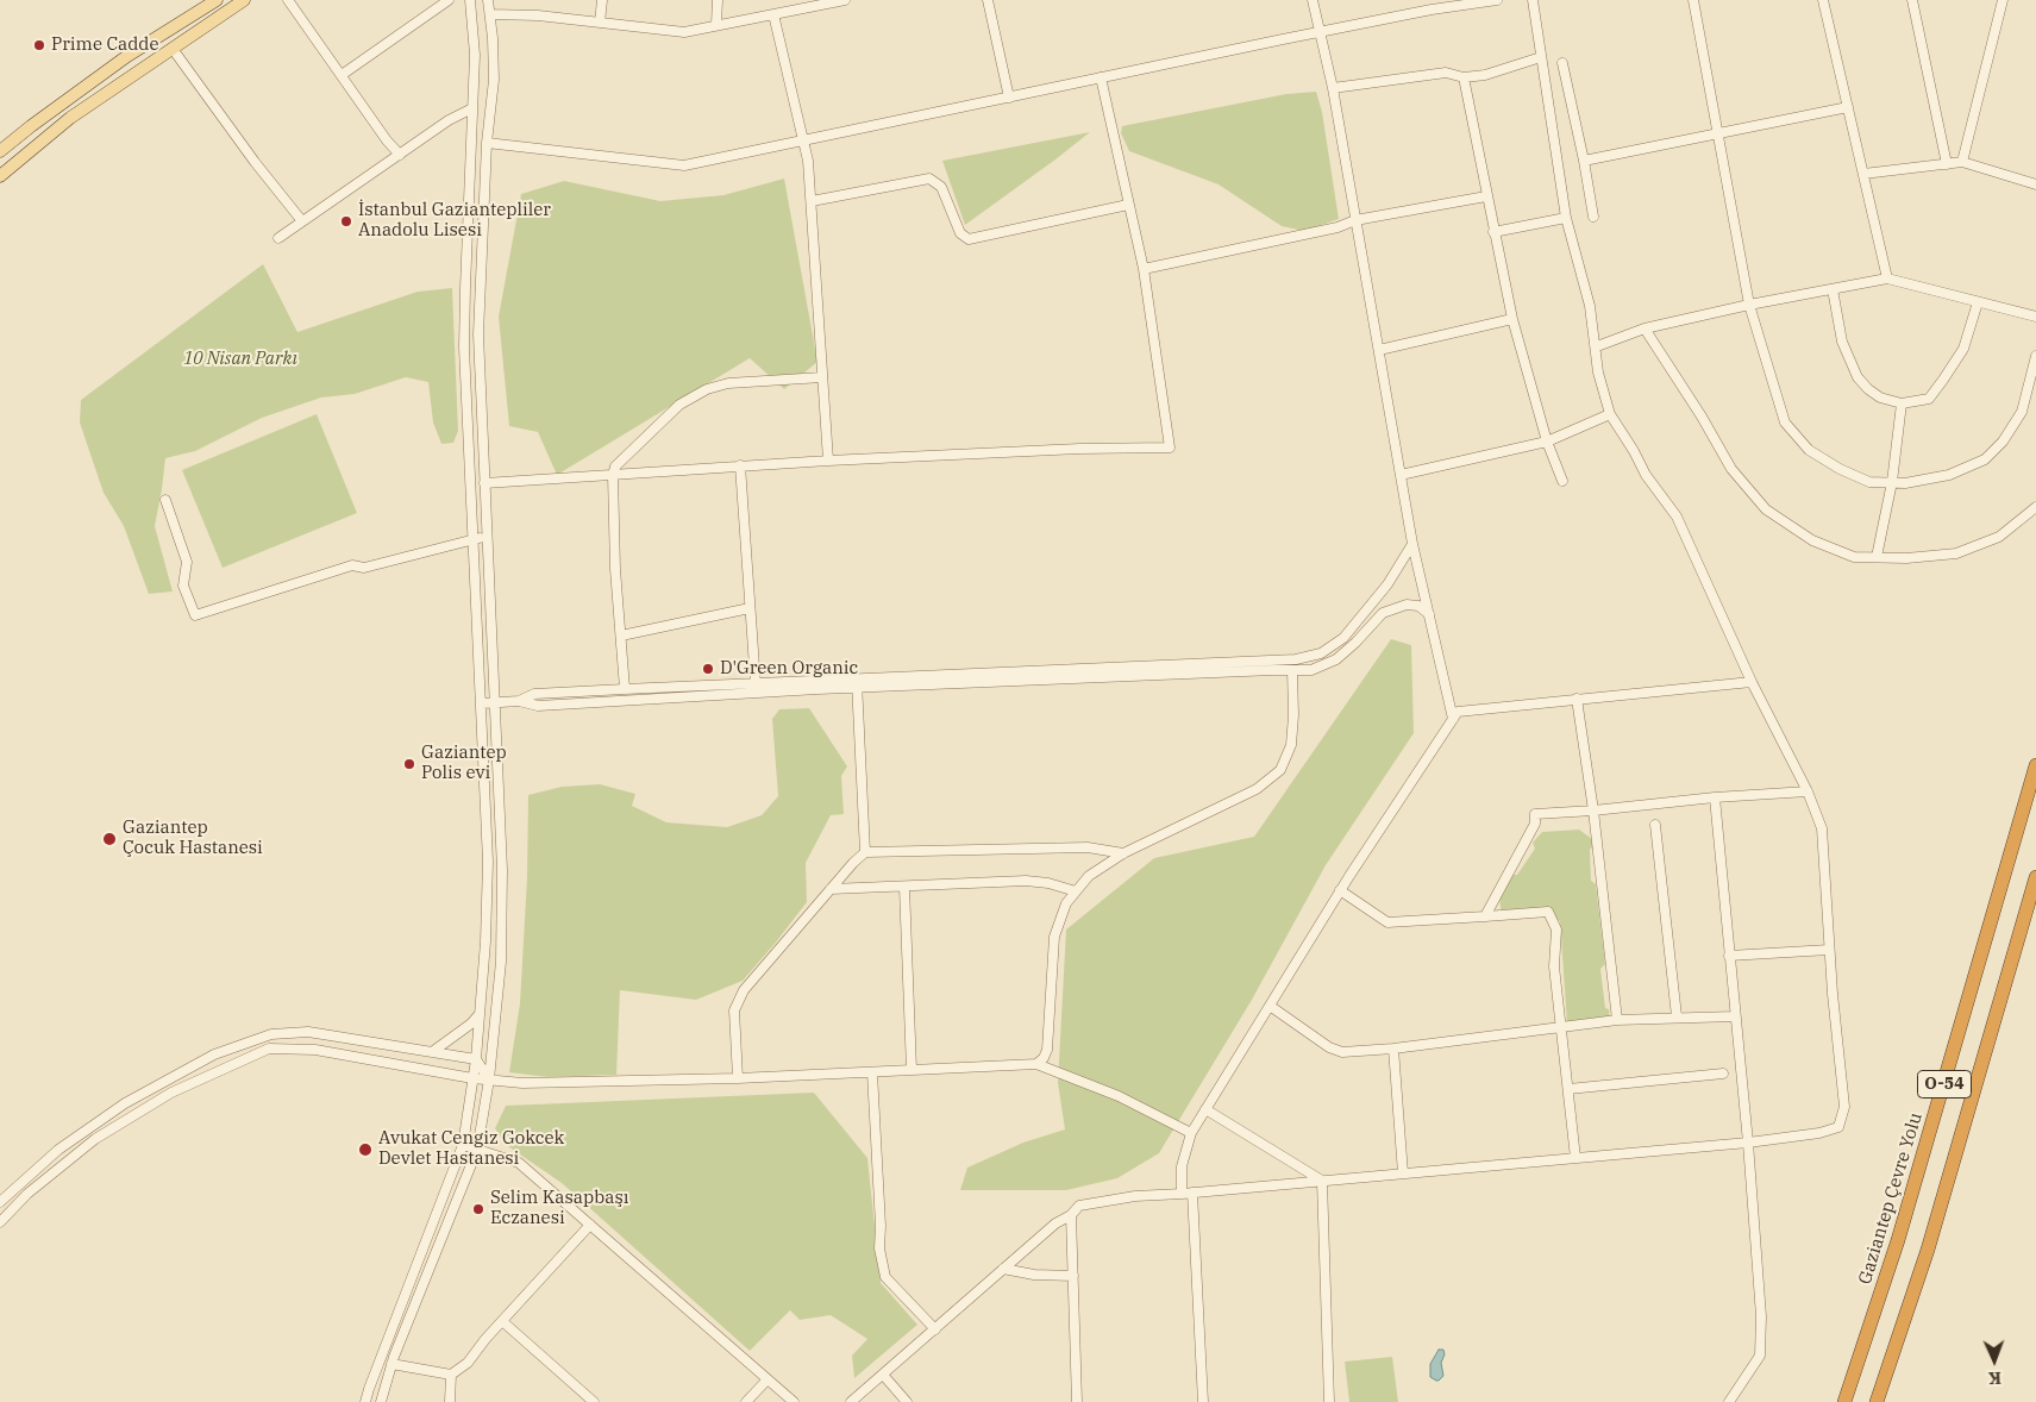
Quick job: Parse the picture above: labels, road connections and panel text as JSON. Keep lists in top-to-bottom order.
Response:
{
  "streets": {
    "highway": ["O-54", "Gaziantep Çevre Yolu"]
  },
  "parks": ["10 Nisan Parkı"],
  "places": [
    "Prime Cadde",
    "İstanbul Gaziantepliler Anadolu Lisesi",
    "D'Green Organic",
    "Gaziantep Polis evi",
    "Gaziantep Çocuk Hastanesi",
    "Avukat Cengiz Gokcek Devlet Hastanesi",
    "Selim Kasapbaşı Eczanesi"
  ],
  "north": "bottom"
}
